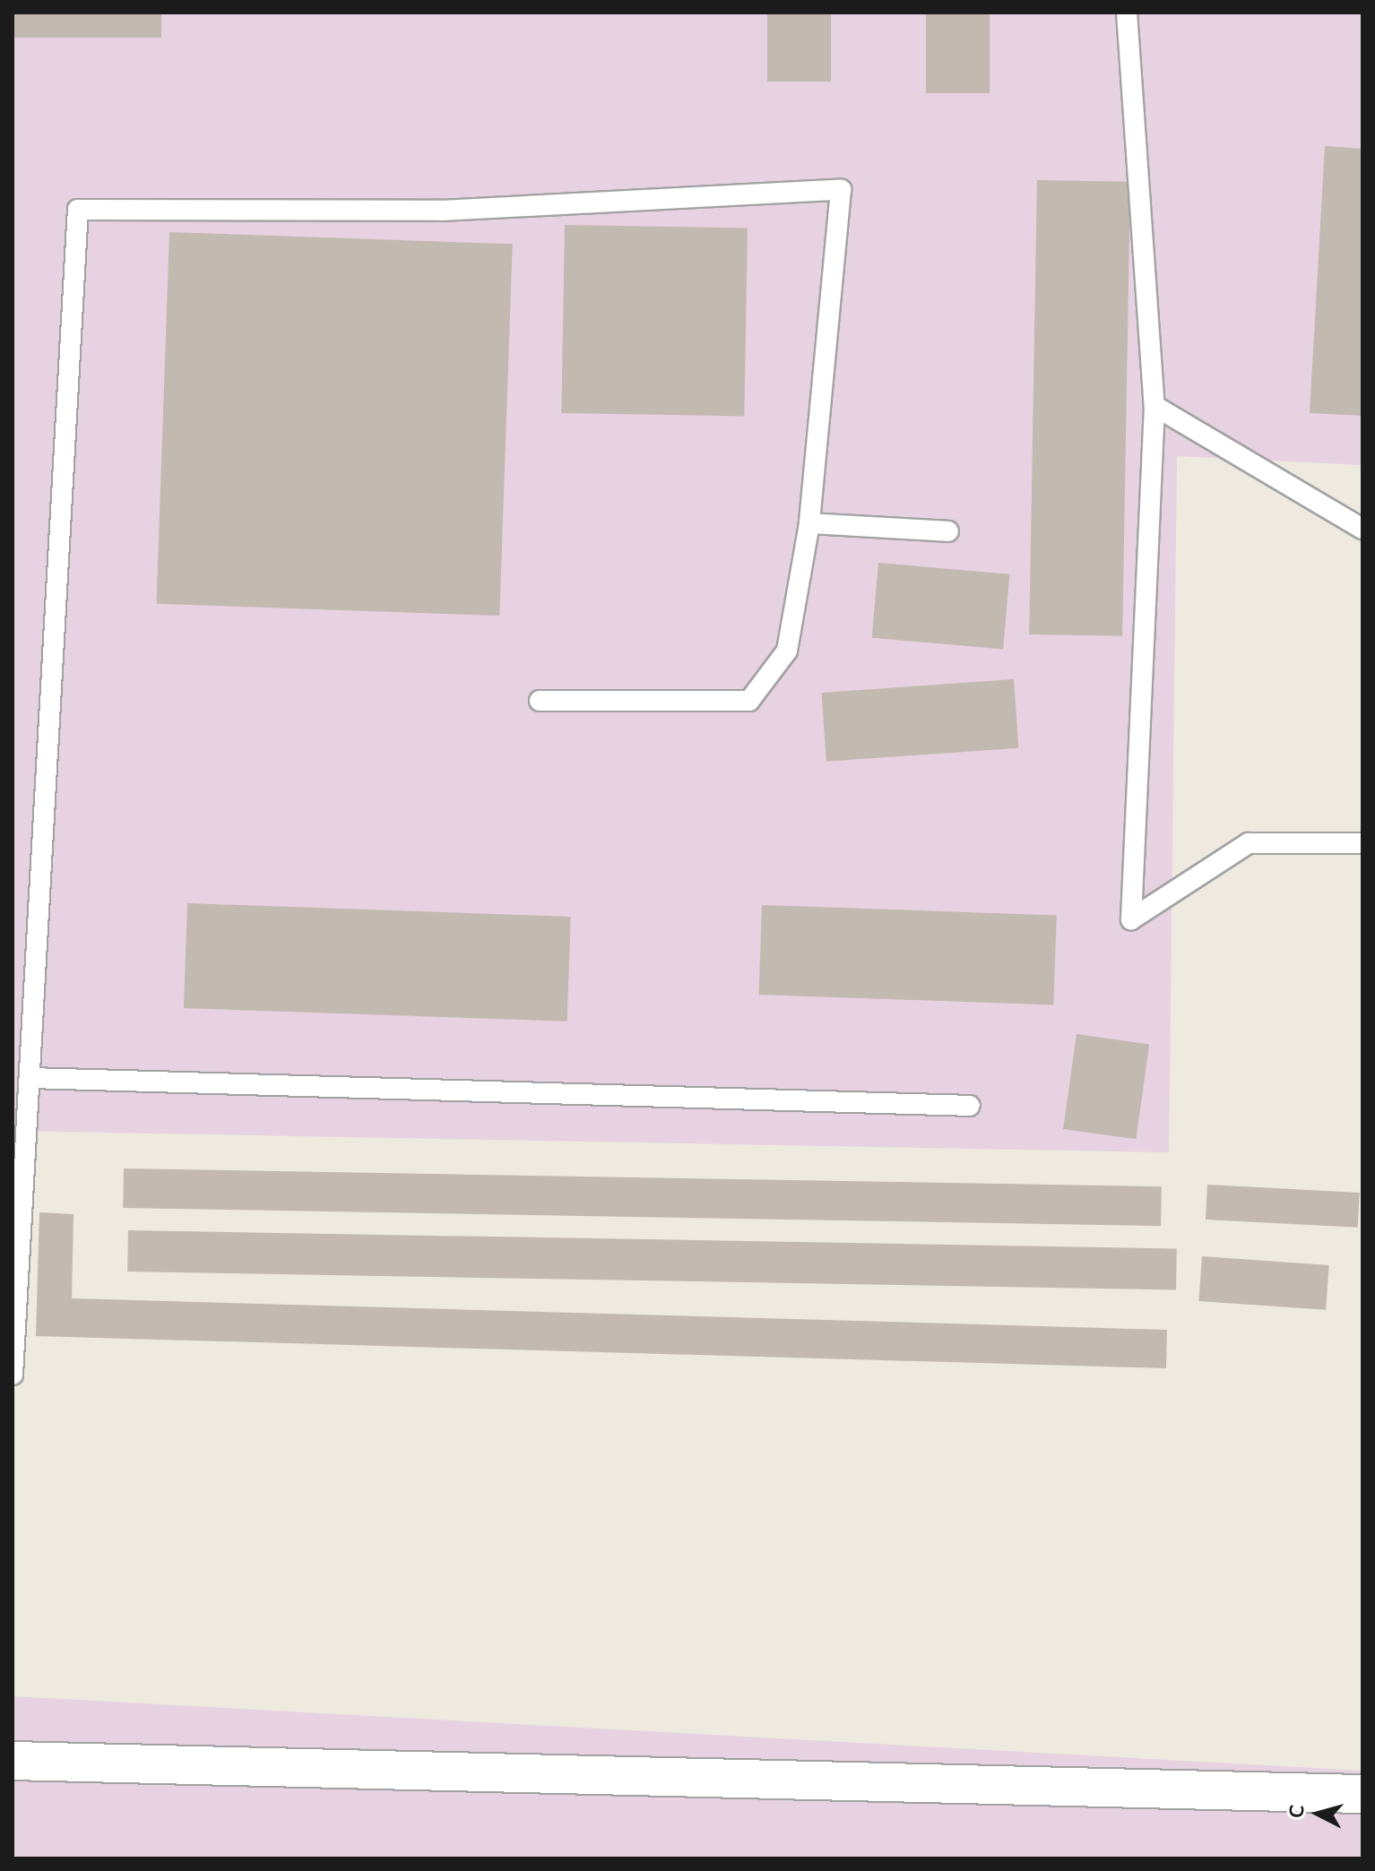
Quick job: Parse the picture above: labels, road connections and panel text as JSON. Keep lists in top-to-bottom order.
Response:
{
  "north": "left"
}
